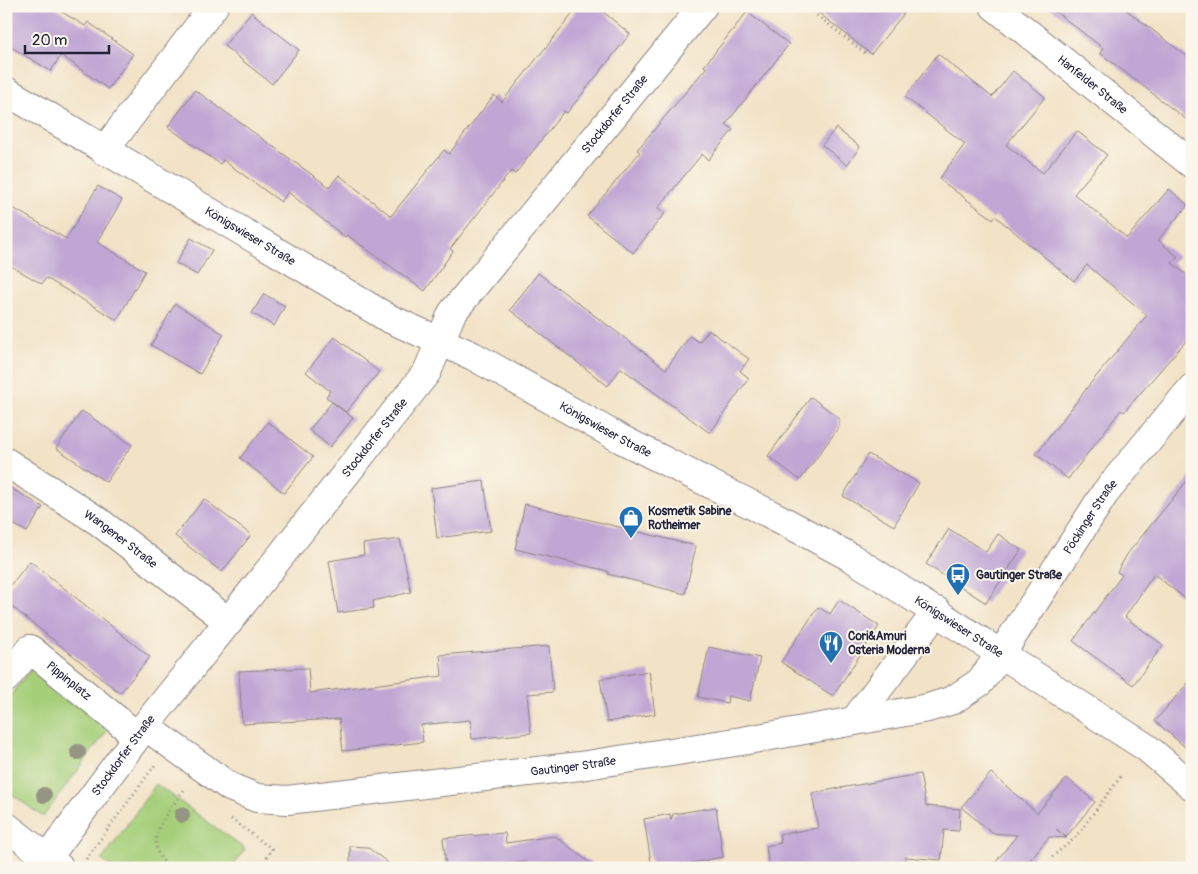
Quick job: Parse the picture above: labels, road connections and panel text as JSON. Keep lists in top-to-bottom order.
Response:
{
  "streets": {
    "street": [
      "Hanfelder Straße",
      "Stockdorfer Straße",
      "Königswieser Straße",
      "Pöckinger Straße",
      "Wangener Straße",
      "Pippinplatz",
      "Gautinger Straße"
    ]
  },
  "crossings": [
    ["Stockdorfer Straße", "Königswieser Straße"],
    ["Stockdorfer Straße", "Wangener Straße"],
    ["Stockdorfer Straße", "Pippinplatz"],
    ["Stockdorfer Straße", "Gautinger Straße"],
    ["Königswieser Straße", "Pöckinger Straße"],
    ["Königswieser Straße", "Gautinger Straße"],
    ["Pöckinger Straße", "Gautinger Straße"],
    ["Pippinplatz", "Gautinger Straße"]
  ],
  "places": {
    "shop": ["Kosmetik Sabine Rotheimer"],
    "bus stop": ["Gautinger Straße"],
    "restaurant": ["Cori&Amuri Osteria Moderna"]
  },
  "scale_bar": "20 m"
}
